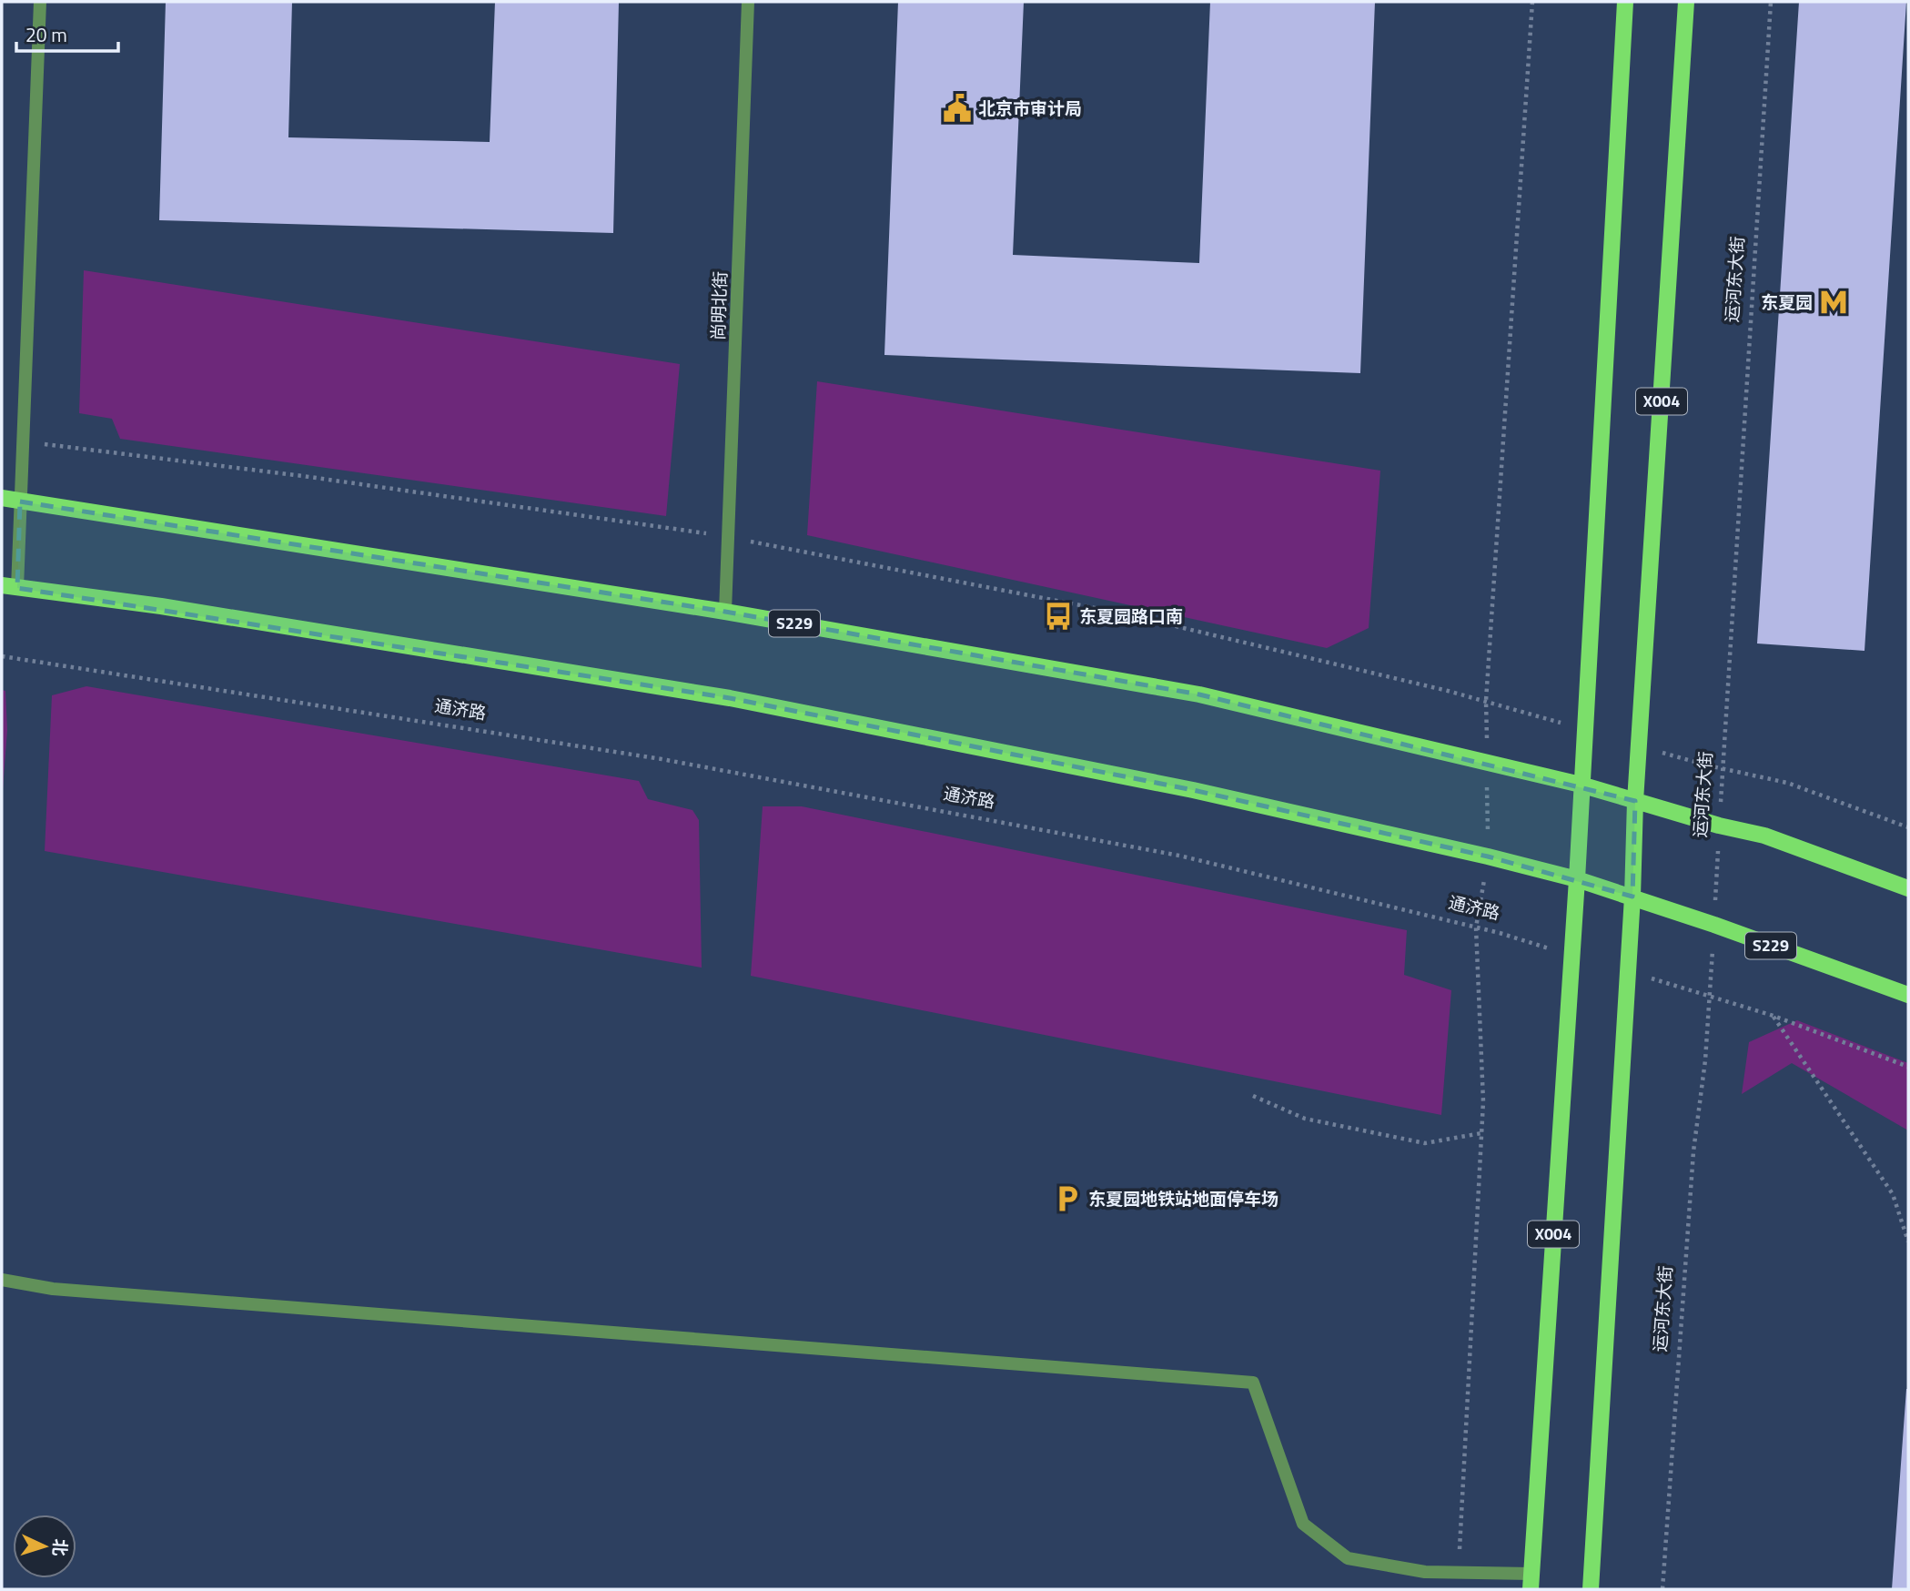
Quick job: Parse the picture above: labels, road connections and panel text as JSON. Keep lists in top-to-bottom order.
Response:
{
  "streets": {
    "main road": ["X004", "S229"],
    "street": ["尚明北街"],
    "path": ["运河东大街", "通济路"]
  },
  "crossings": [
    ["运河东大街", "S229"],
    ["尚明北街", "S229"],
    ["X004", "S229"],
    ["X004", "通济路"]
  ],
  "places": {
    "public building": ["北京市审计局"],
    "metro station": ["东夏园"],
    "bus stop": ["东夏园路口南"],
    "parking": ["东夏园地铁站地面停车场"]
  },
  "scale_bar": "20 m",
  "north": "right"
}
